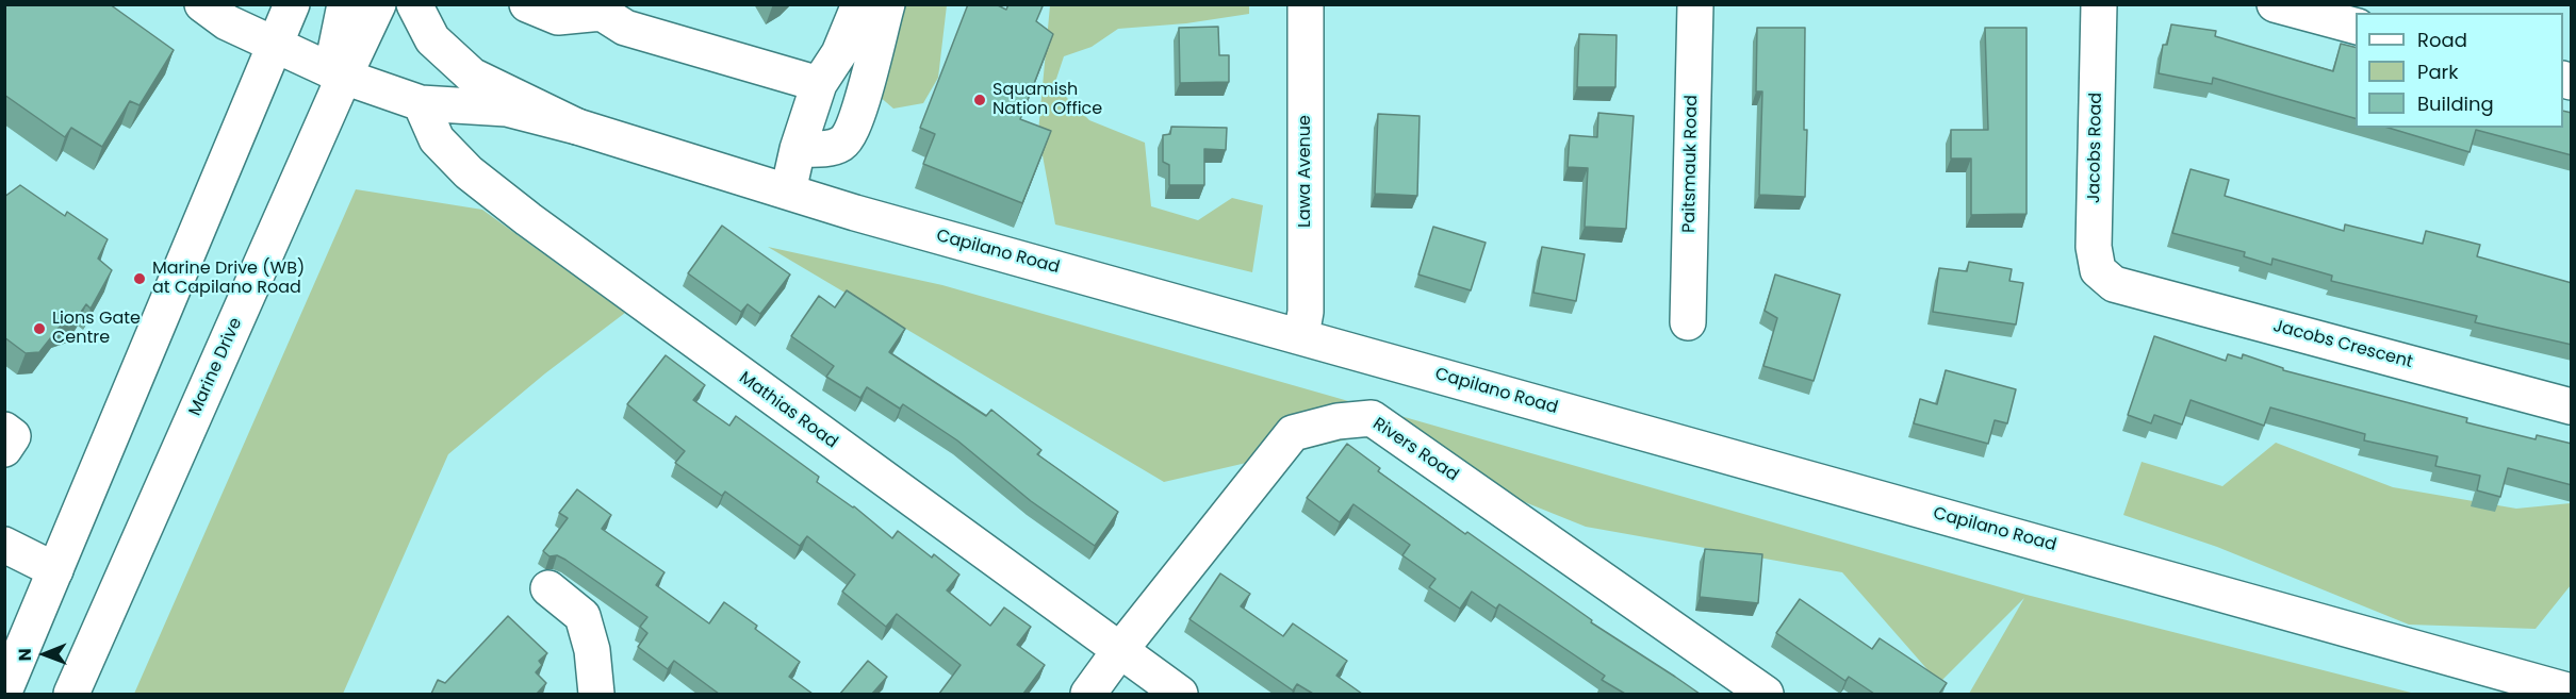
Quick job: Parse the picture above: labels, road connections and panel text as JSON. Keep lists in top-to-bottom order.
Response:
{
  "streets": {
    "street": [
      "Jacobs Road",
      "Paitsmauk Road",
      "Lawa Avenue",
      "Capilano Road",
      "Jacobs Crescent",
      "Marine Drive",
      "Mathias Road",
      "Rivers Road"
    ]
  },
  "crossings": [
    ["Jacobs Road", "Jacobs Crescent"],
    ["Lawa Avenue", "Capilano Road"],
    ["Capilano Road", "Marine Drive"],
    ["Capilano Road", "Mathias Road"],
    ["Mathias Road", "Rivers Road"]
  ],
  "places": ["Squamish Nation Office", "Marine Drive (WB) at Capilano Road", "Lions Gate Centre"],
  "legend": ["Road", "Park", "Building"],
  "north": "left"
}
